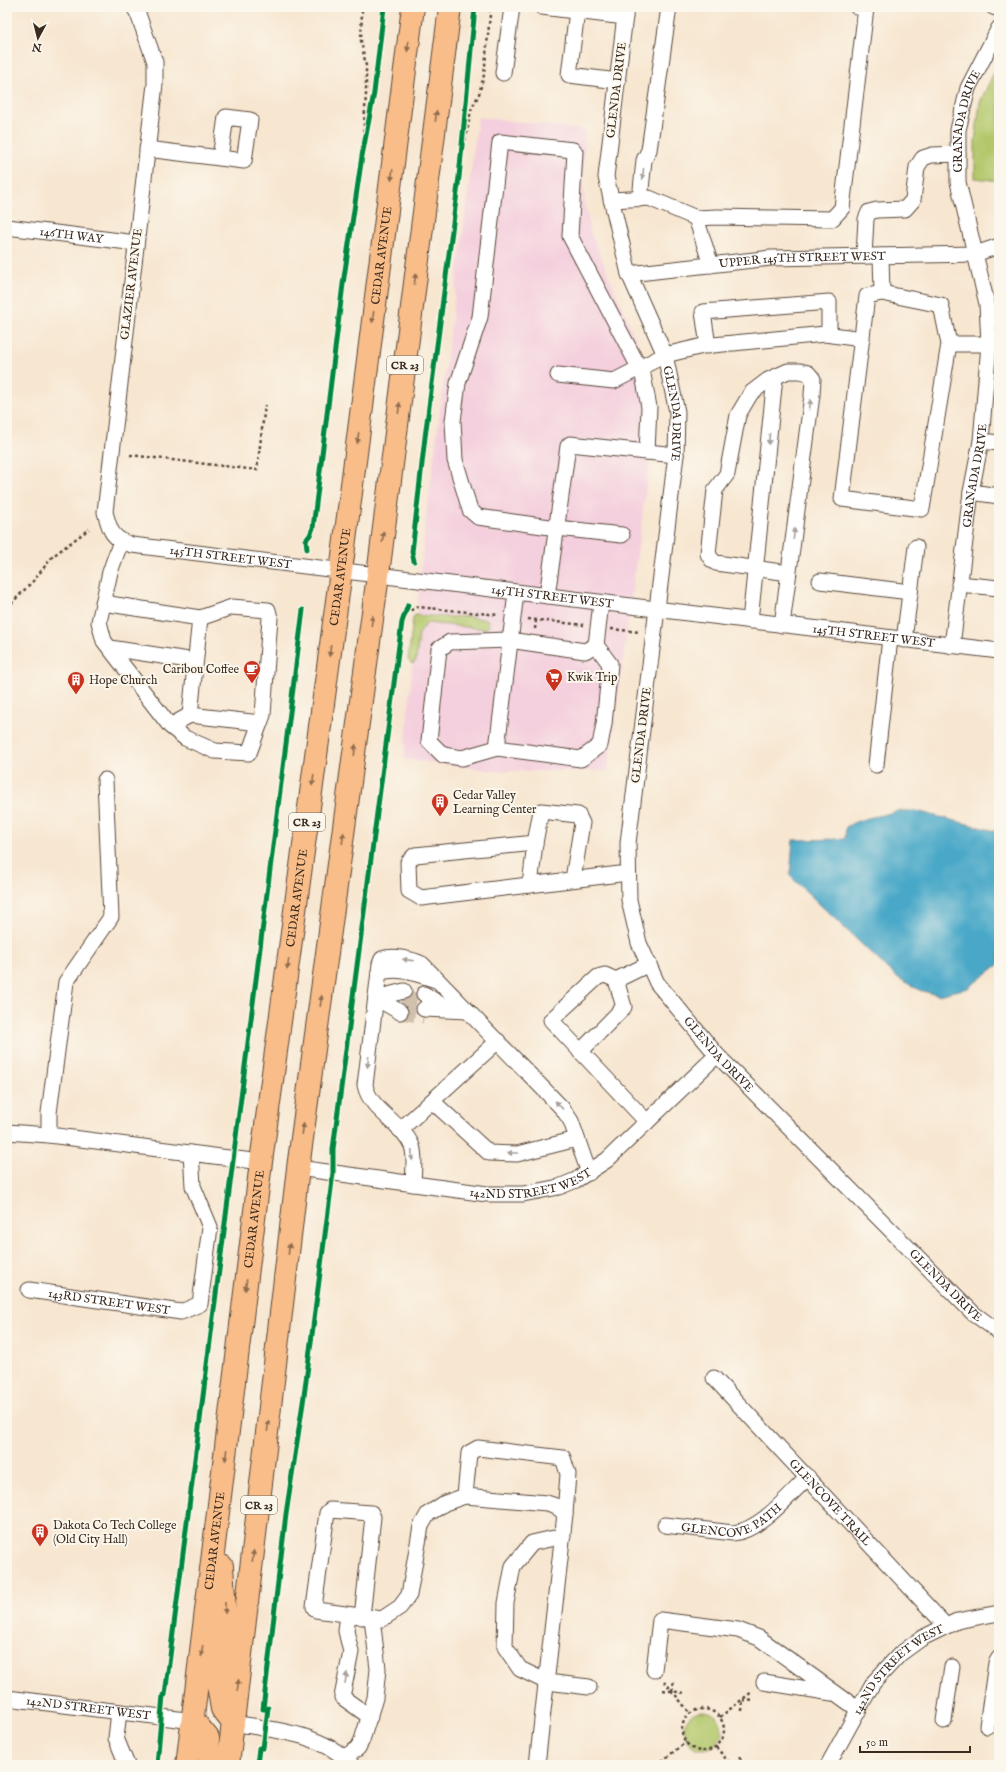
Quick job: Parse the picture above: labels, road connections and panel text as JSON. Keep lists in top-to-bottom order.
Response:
{
  "streets": {
    "highway": ["CEDAR AVENUE", "CR 23"],
    "street": [
      "GLENDA DRIVE",
      "GRANADA DRIVE",
      "146TH WAY",
      "UPPER 145TH STREET WEST",
      "GLAZIER AVENUE",
      "145TH STREET WEST",
      "142ND STREET WEST",
      "143RD STREET WEST",
      "GLENCOVE TRAIL",
      "GLENCOVE PATH"
    ]
  },
  "crossings": [
    ["GLENDA DRIVE", "UPPER 145TH STREET WEST"],
    ["GLENDA DRIVE", "145TH STREET WEST"],
    ["GLENDA DRIVE", "142ND STREET WEST"],
    ["GRANADA DRIVE", "UPPER 145TH STREET WEST"],
    ["GRANADA DRIVE", "145TH STREET WEST"],
    ["146TH WAY", "GLAZIER AVENUE"],
    ["CEDAR AVENUE", "145TH STREET WEST"],
    ["CEDAR AVENUE", "142ND STREET WEST"],
    ["GLAZIER AVENUE", "145TH STREET WEST"],
    ["CR 23", "145TH STREET WEST"],
    ["CR 23", "142ND STREET WEST"],
    ["142ND STREET WEST", "GLENCOVE TRAIL"],
    ["GLENCOVE TRAIL", "GLENCOVE PATH"]
  ],
  "places": {
    "cafe": ["Caribou Coffee"],
    "supermarket": ["Kwik Trip"],
    "building": ["Hope Church", "Cedar Valley Learning Center", "Dakota Co Tech College (Old City Hall)"]
  },
  "scale_bar": "50 m",
  "north": "bottom"
}
